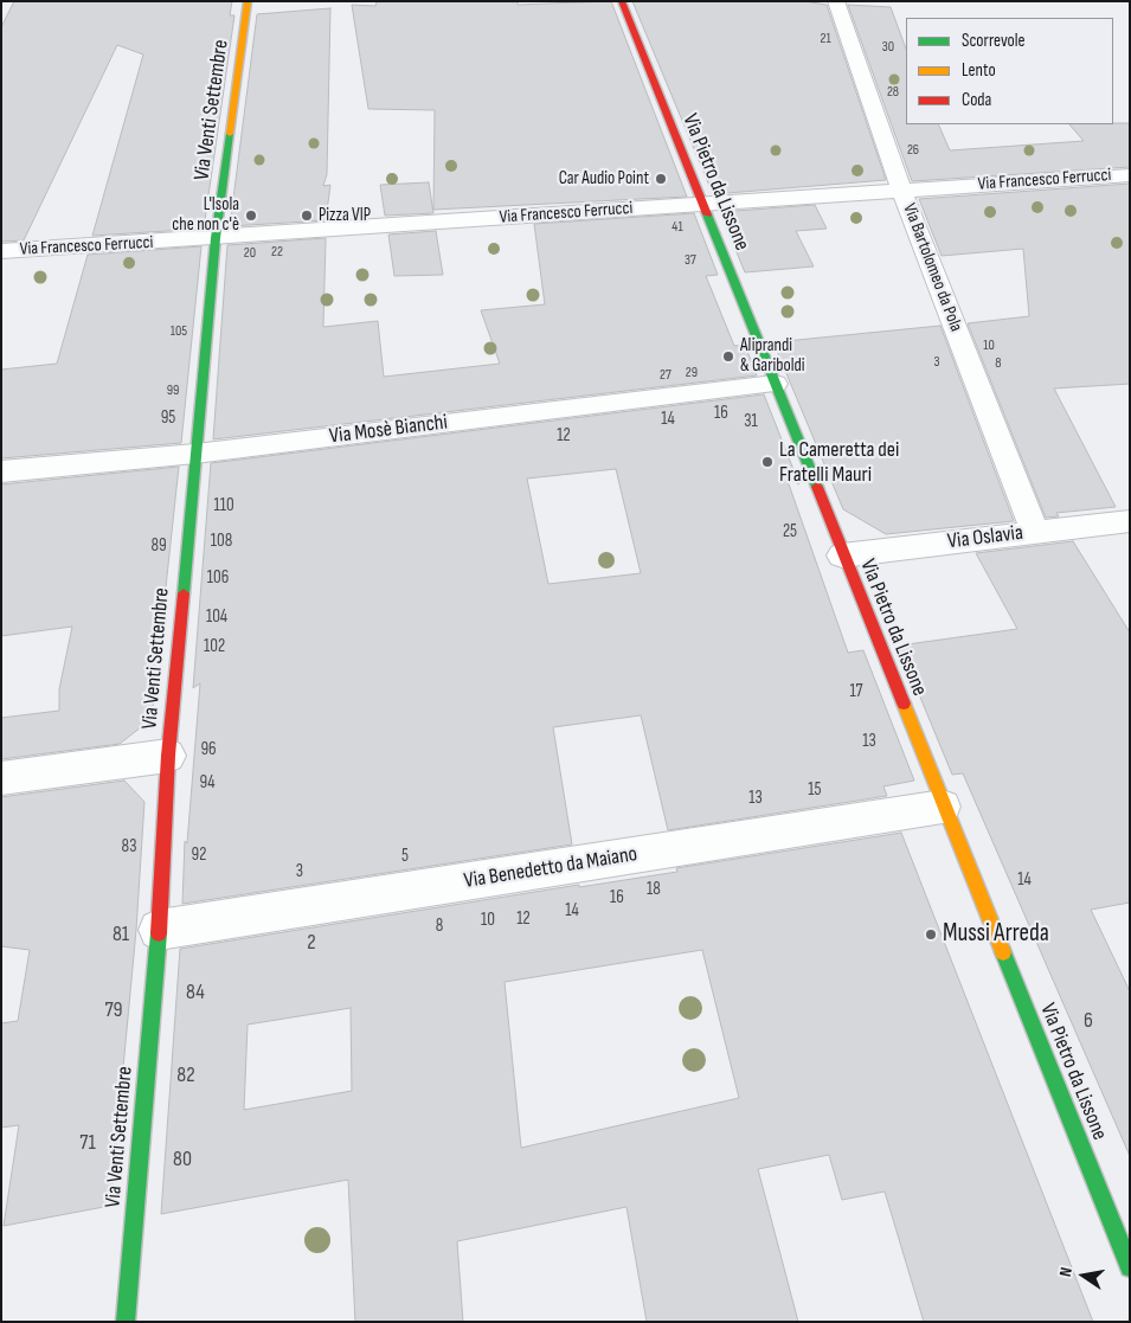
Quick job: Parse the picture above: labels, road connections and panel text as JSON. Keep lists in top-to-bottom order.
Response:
{
  "streets": {
    "street": [
      "Via Venti Settembre",
      "Via Francesco Ferrucci",
      "Via Pietro da Lissone",
      "Via Bartolomeo da Pola",
      "Via Mosè Bianchi",
      "Via Oslavia",
      "Via Benedetto da Maiano"
    ]
  },
  "crossings": [
    ["Via Venti Settembre", "Via Francesco Ferrucci"],
    ["Via Venti Settembre", "Via Mosè Bianchi"],
    ["Via Venti Settembre", "Via Benedetto da Maiano"],
    ["Via Francesco Ferrucci", "Via Pietro da Lissone"],
    ["Via Francesco Ferrucci", "Via Bartolomeo da Pola"],
    ["Via Pietro da Lissone", "Via Mosè Bianchi"],
    ["Via Pietro da Lissone", "Via Oslavia"],
    ["Via Pietro da Lissone", "Via Benedetto da Maiano"],
    ["Via Bartolomeo da Pola", "Via Oslavia"]
  ],
  "places": [
    "Car Audio Point",
    "L'Isola che non c'è",
    "Pizza VIP",
    "Aliprandi & Gariboldi",
    "La Cameretta dei Fratelli Mauri",
    "Mussi Arreda"
  ],
  "house_numbers": [
    "21",
    "30",
    "28",
    "26",
    "41",
    "22",
    "20",
    "37",
    "105",
    "10",
    "3",
    "8",
    "29",
    "27",
    "99",
    "16",
    "95",
    "14",
    "31",
    "12",
    "110",
    "25",
    "108",
    "89",
    "106",
    "104",
    "102",
    "17",
    "13",
    "96",
    "94",
    "15",
    "13",
    "83",
    "92",
    "5",
    "3",
    "14",
    "18",
    "16",
    "14",
    "12",
    "10",
    "8",
    "81",
    "2",
    "84",
    "79",
    "6",
    "82",
    "71",
    "80"
  ],
  "legend": ["Scorrevole", "Lento", "Coda"],
  "north": "left"
}
